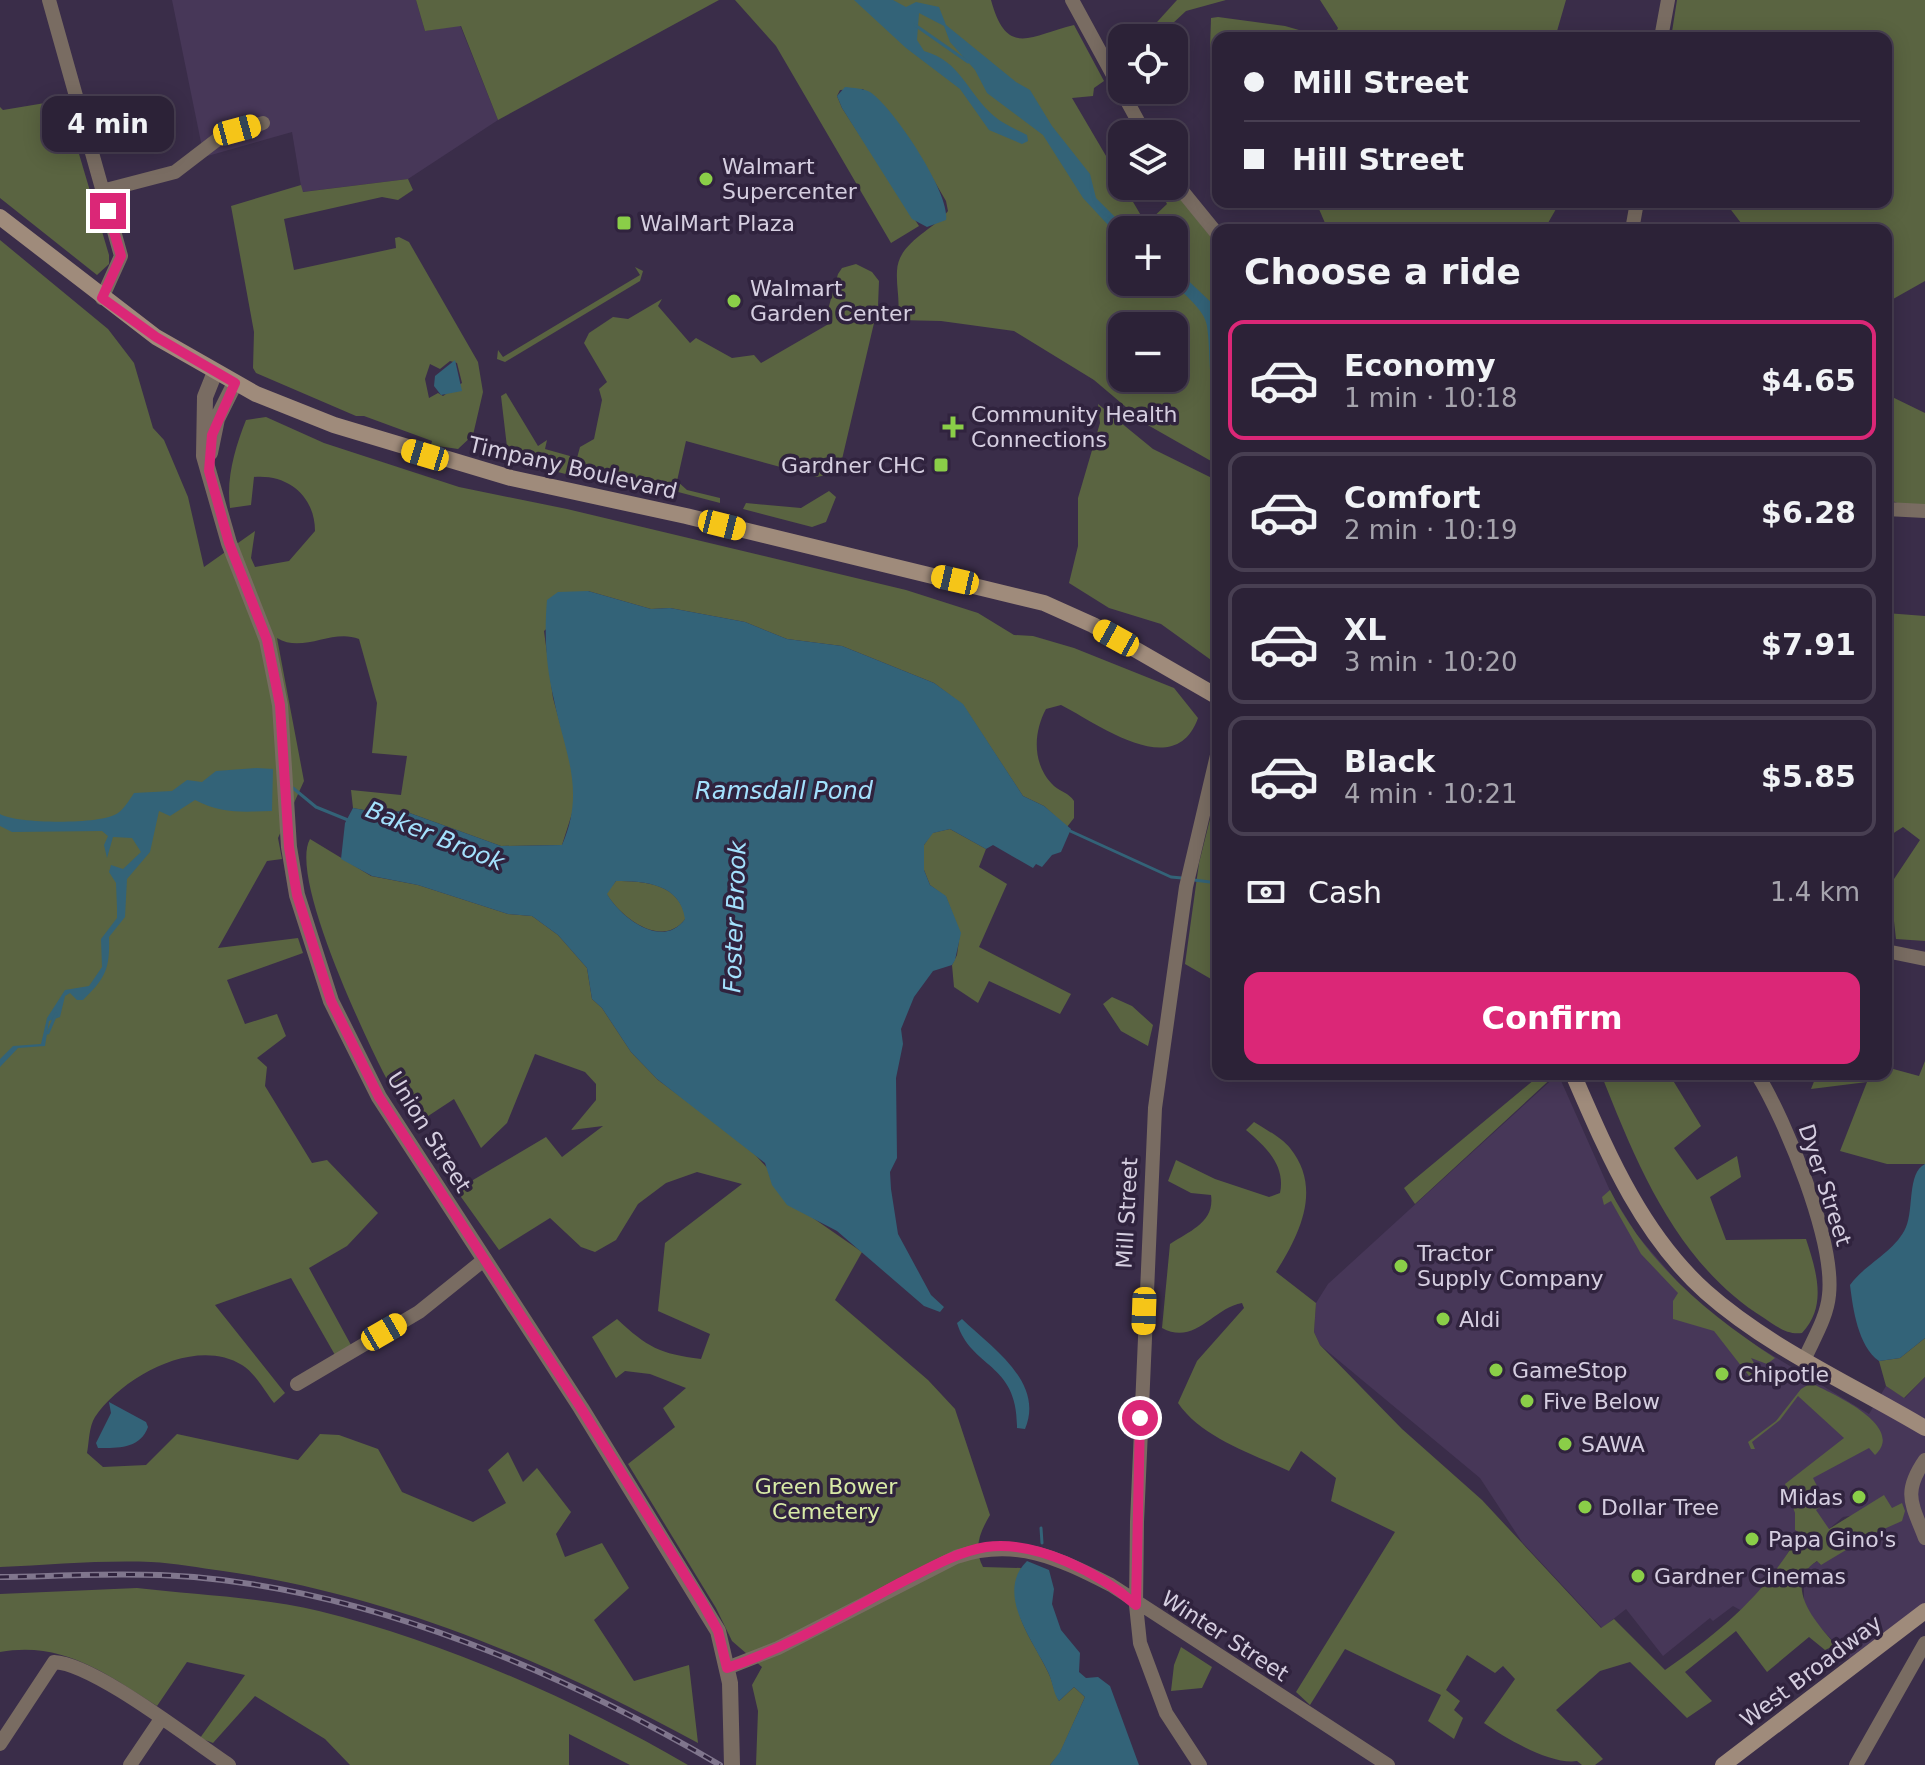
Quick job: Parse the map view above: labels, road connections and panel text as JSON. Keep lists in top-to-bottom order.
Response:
{
  "streets": {
    "main road": ["Timpany Boulevard", "West Broadway"],
    "street": [
      "Union Street",
      "Dyer Street",
      "Mill Street",
      "Winter Street"
    ]
  },
  "crossings": [
    ["Timpany Boulevard", "Union Street"],
    ["Union Street", "Winter Street"],
    ["Mill Street", "Winter Street"]
  ],
  "water": ["Ramsdall Pond", "Baker Brook", "Foster Brook"],
  "parks": ["Green Bower Cemetery"],
  "places": {
    "other": [
      "Walmart Supercenter",
      "Walmart Garden Center",
      "Tractor Supply Company",
      "Aldi",
      "GameStop",
      "Chipotle",
      "Five Below",
      "SAWA",
      "Midas",
      "Dollar Tree",
      "Papa Gino's",
      "Gardner Cinemas"
    ],
    "transit": ["WalMart Plaza", "Gardner CHC"],
    "health": ["Community Health Connections"]
  },
  "page": {
    "map_buttons": ["+", "−"],
    "banner": ["Mill Street", "Hill Street"],
    "bubble": "4 min",
    "heading": "Choose a ride",
    "list": [
      {
        "name": "Economy",
        "note": "1 min · 10:18",
        "value": "$4.65"
      },
      {
        "name": "Comfort",
        "note": "2 min · 10:19",
        "value": "$6.28"
      },
      {
        "name": "XL",
        "note": "3 min · 10:20",
        "value": "$7.91"
      },
      {
        "name": "Black",
        "note": "4 min · 10:21",
        "value": "$5.85"
      }
    ],
    "pay": ["Cash", "1.4 km"],
    "buttons": "Confirm"
  }
}
